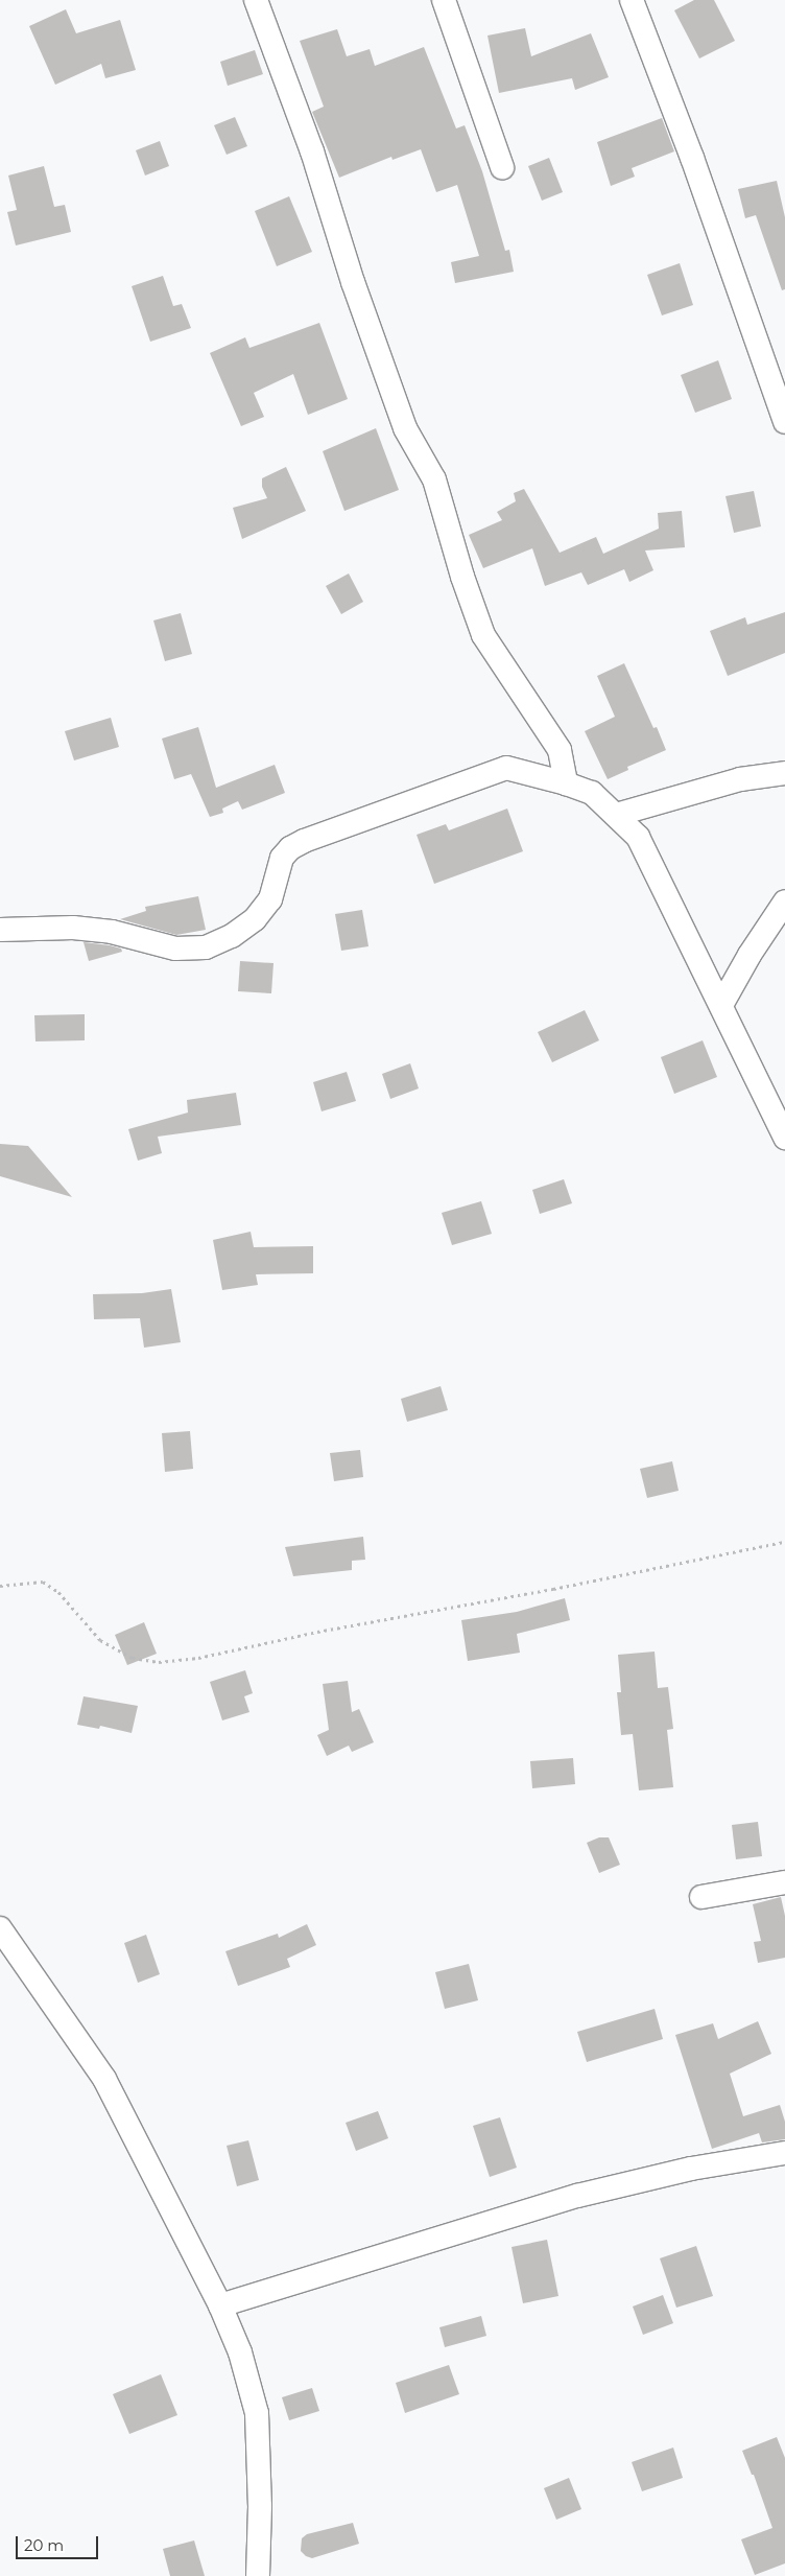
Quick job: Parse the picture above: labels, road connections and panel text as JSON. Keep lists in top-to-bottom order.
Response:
{
  "scale_bar": "20 m"
}
